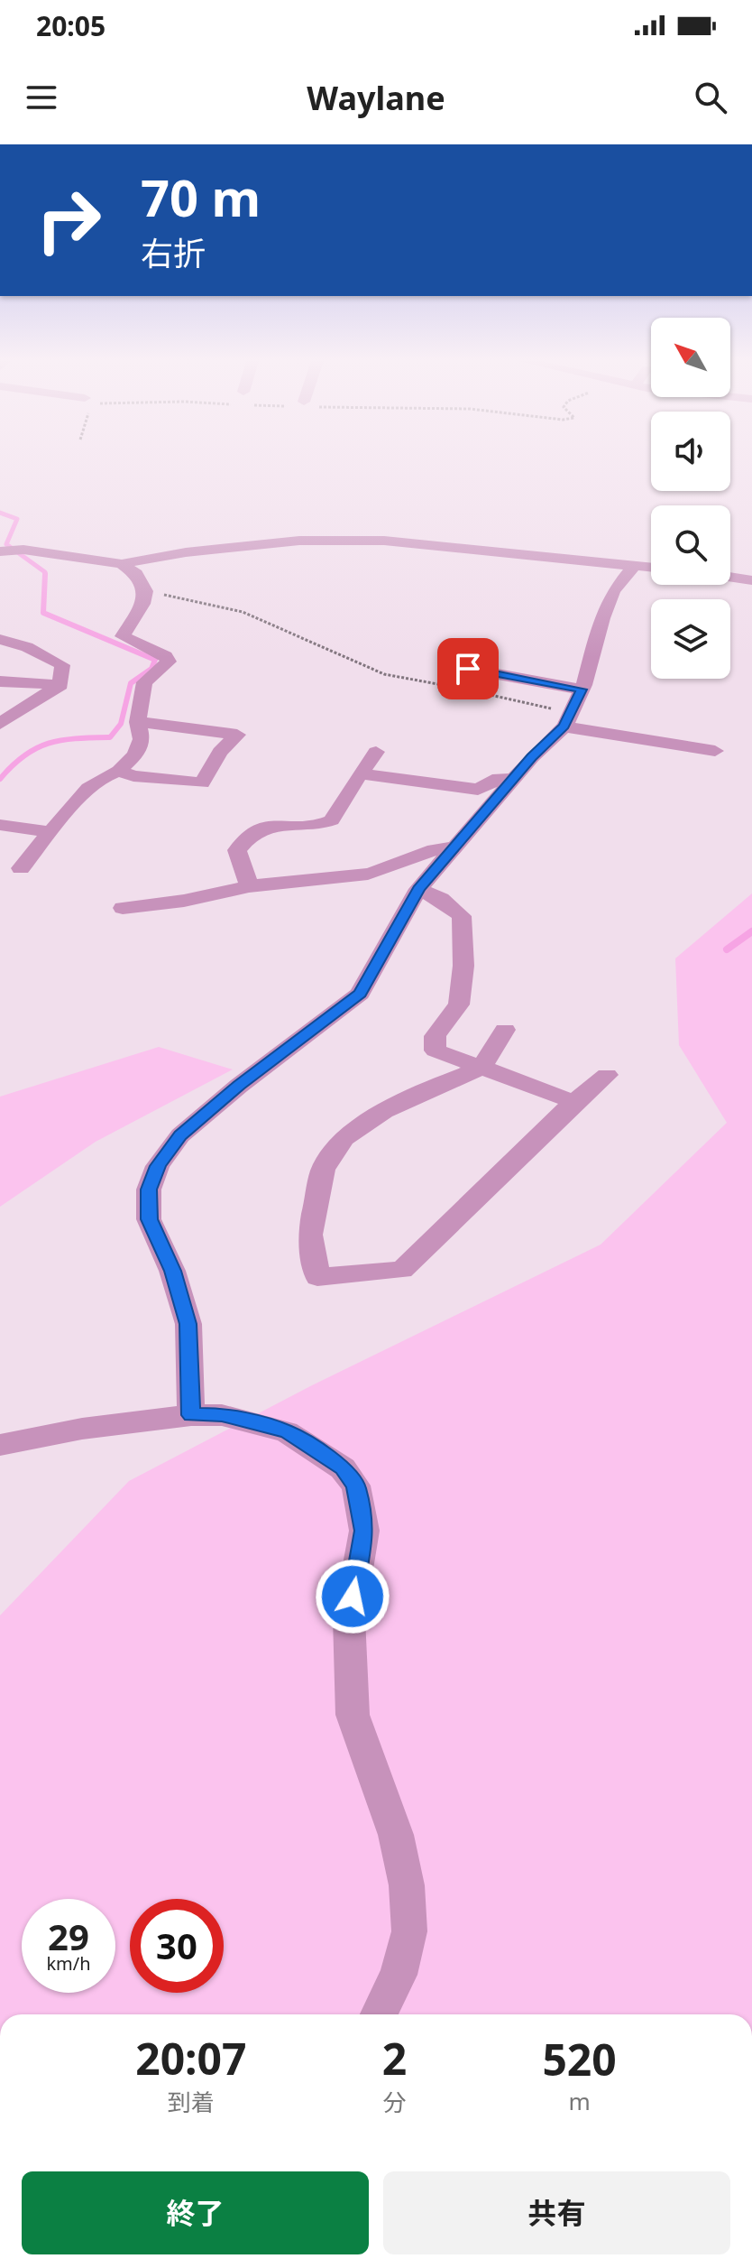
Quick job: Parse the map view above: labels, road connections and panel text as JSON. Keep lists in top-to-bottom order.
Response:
{
  "north": "top left",
  "page": {
    "status": "20:05",
    "header": "Waylane",
    "turn": ["70 m", "右折"],
    "speed": "29 km/h",
    "limit": "30",
    "eta": [
      "20:07",
      "到着",
      "2",
      "分",
      "520",
      "m"
    ],
    "buttons": ["終了", "共有"]
  }
}
